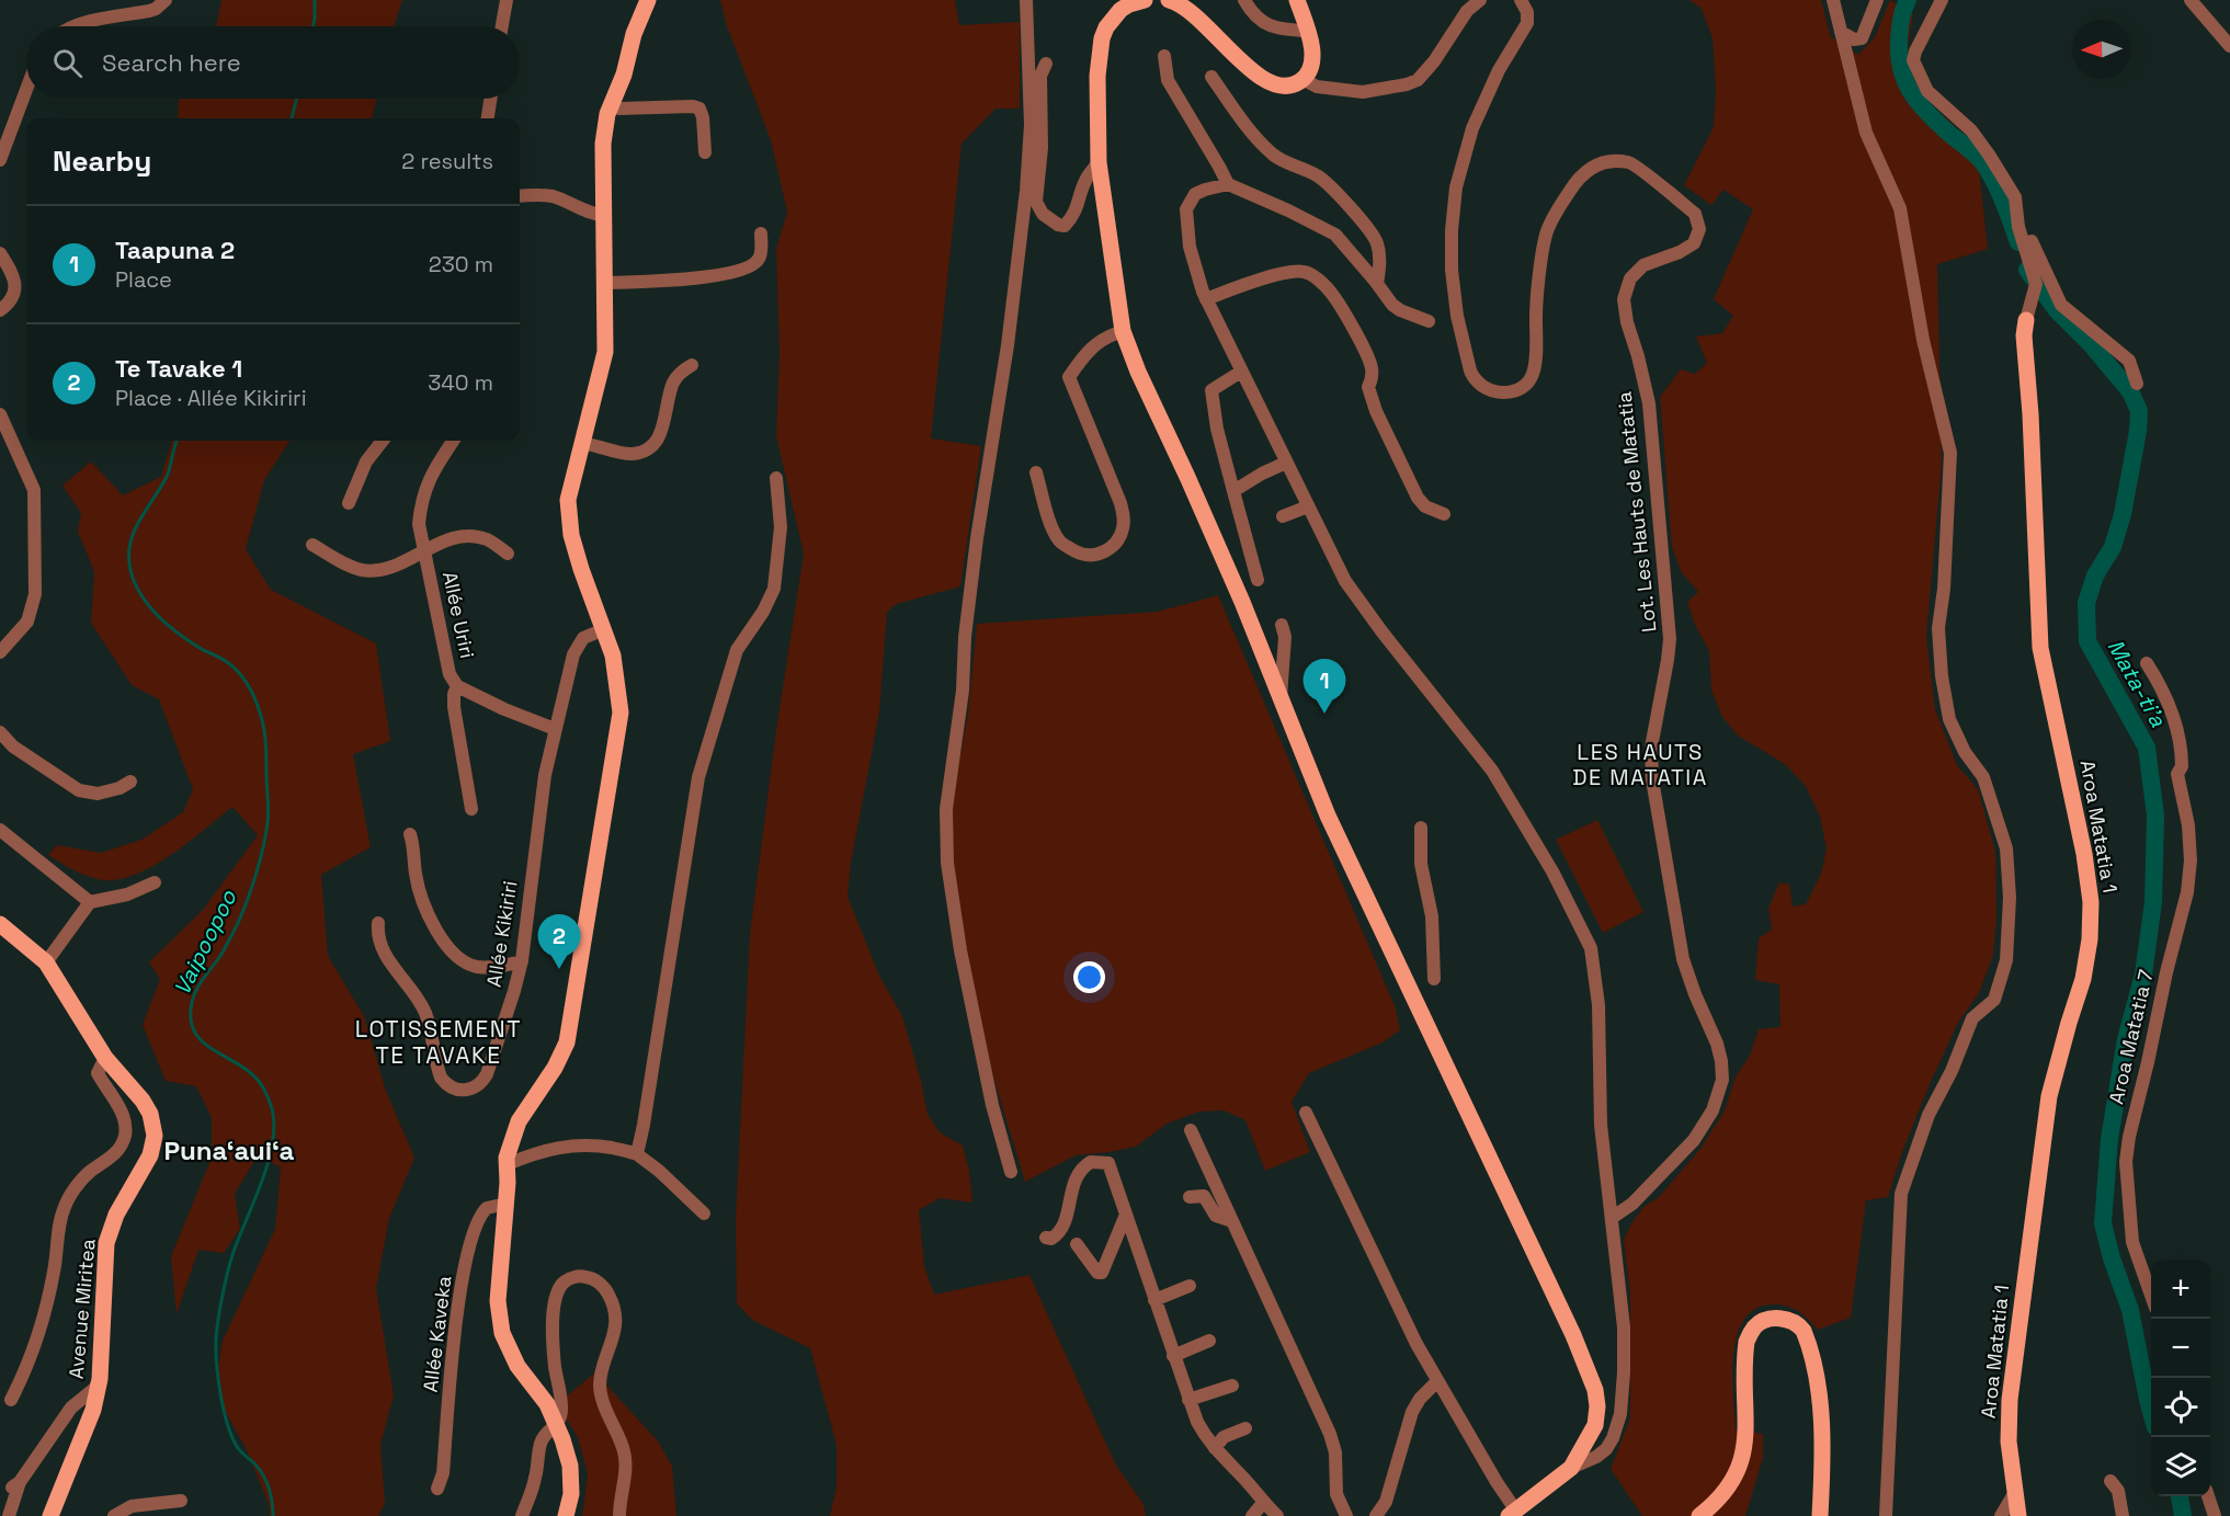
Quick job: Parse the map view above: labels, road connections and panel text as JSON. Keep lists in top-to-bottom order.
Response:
{
  "streets": {
    "main road": ["Aroa Matatia 1", "Avenue Miritea"],
    "street": [
      "Lot. Les Hauts de Matatia",
      "Allée Uriri",
      "Allée Kikiriri",
      "Aroa Matatia 7",
      "Allée Kaveka"
    ]
  },
  "districts": ["LES HAUTS DE MATATIA", "LOTISSEMENT TE TAVAKE", "Punaʻauiʻa"],
  "water": ["Mata-ti'a", "Vaipoopoo"],
  "north": "left",
  "page": {
    "search": "Search here",
    "heading": ["Nearby", "2 results"],
    "list": [
      {
        "mark": "1",
        "name": "Taapuna 2",
        "note": "Place",
        "value": "230 m"
      },
      {
        "mark": "2",
        "name": "Te Tavake 1",
        "note": "Place · Allée Kikiriri",
        "value": "340 m"
      }
    ],
    "pins": ["1", "2"],
    "map_buttons": ["+", "−"]
  }
}
